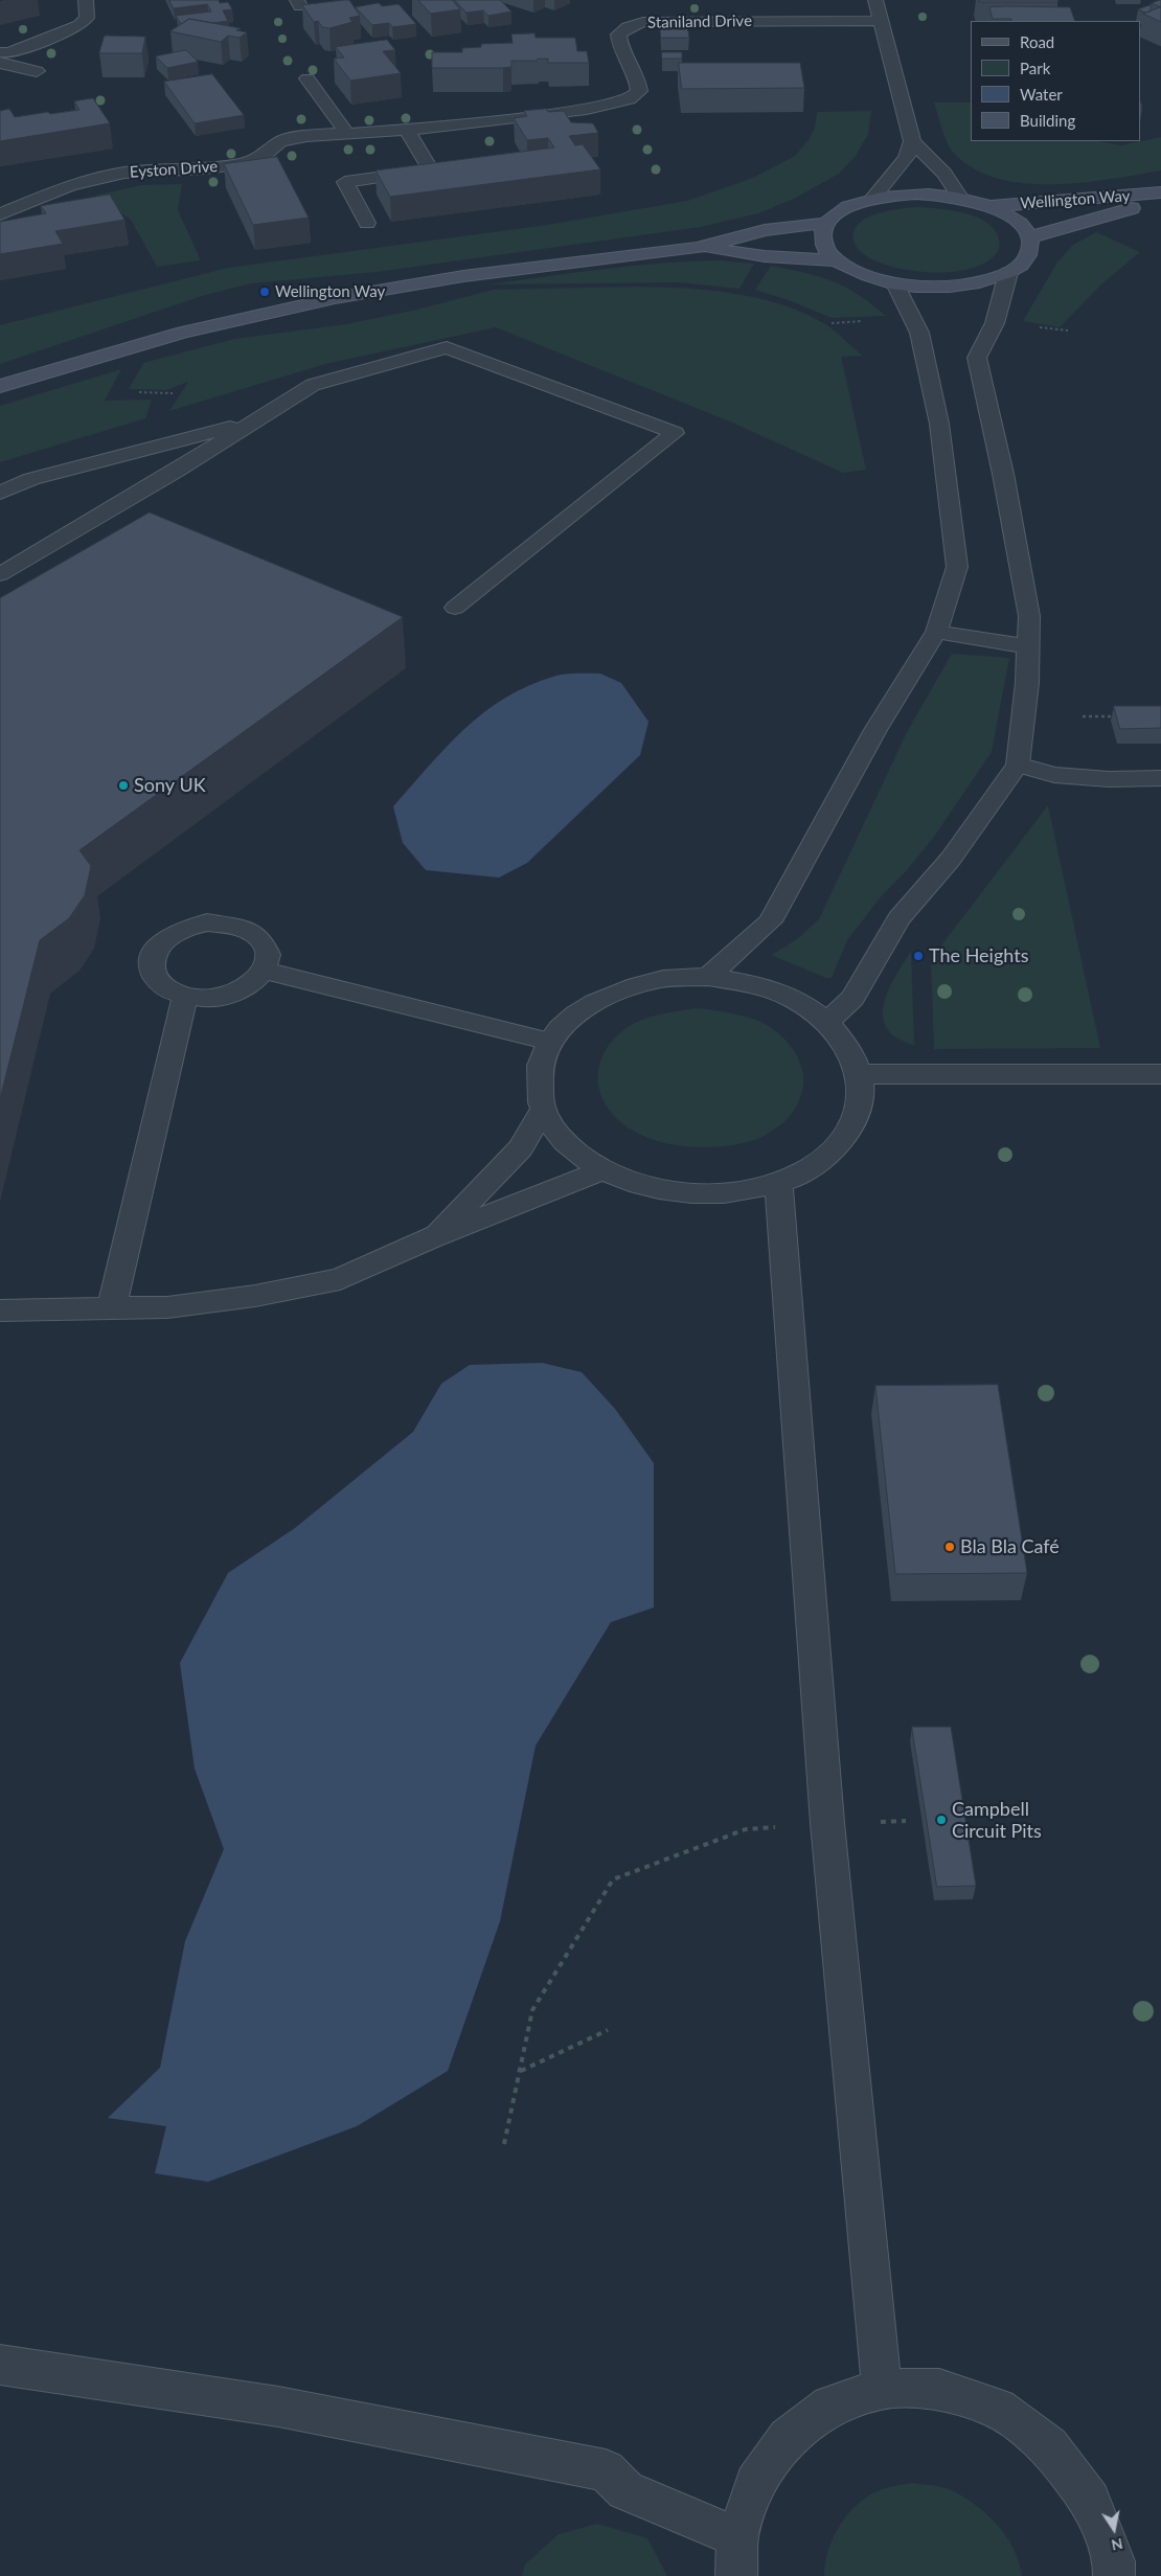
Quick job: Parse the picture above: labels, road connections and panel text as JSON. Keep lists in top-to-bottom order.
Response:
{
  "streets": {
    "street": ["Staniland Drive", "Eyston Drive", "Wellington Way"]
  },
  "crossings": [
    ["Staniland Drive", "Eyston Drive"]
  ],
  "places": [
    "Wellington Way",
    "Sony UK",
    "The Heights",
    "Bla Bla Café",
    "Campbell Circuit Pits"
  ],
  "legend": [
    "Road",
    "Park",
    "Water",
    "Building"
  ],
  "north": "bottom"
}
